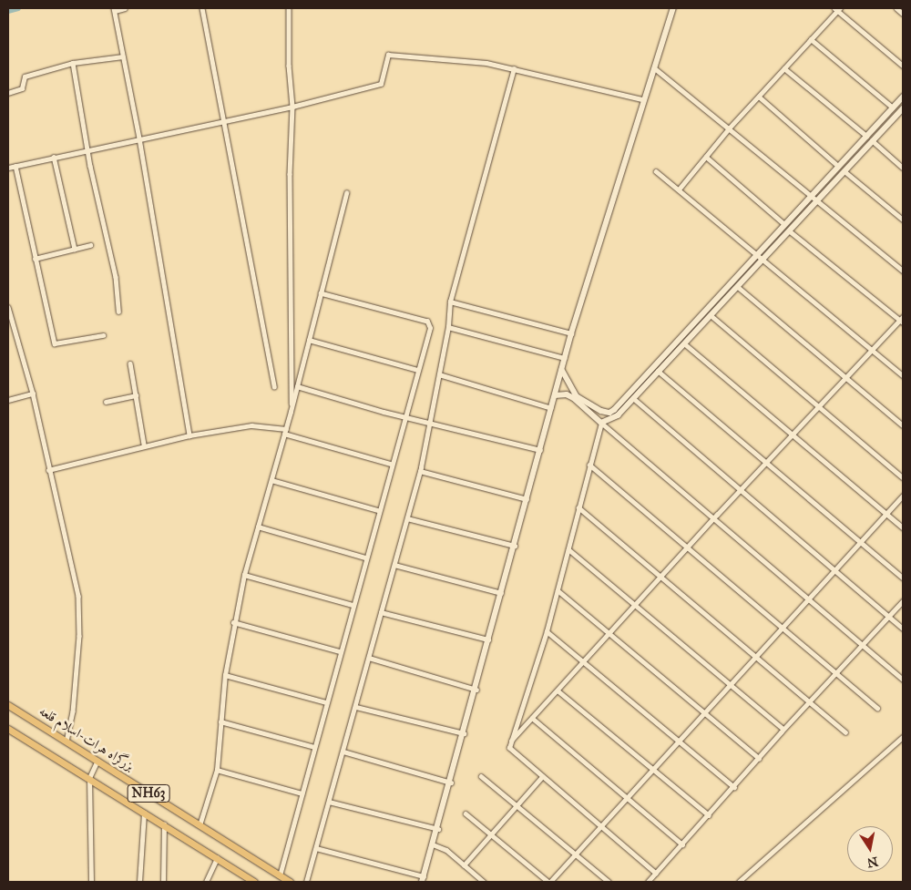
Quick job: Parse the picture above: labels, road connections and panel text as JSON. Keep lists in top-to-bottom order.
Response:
{
  "streets": {
    "highway": ["بزرگراه هرات-اسلام قلعه", "NH63"]
  },
  "north": "bottom"
}
